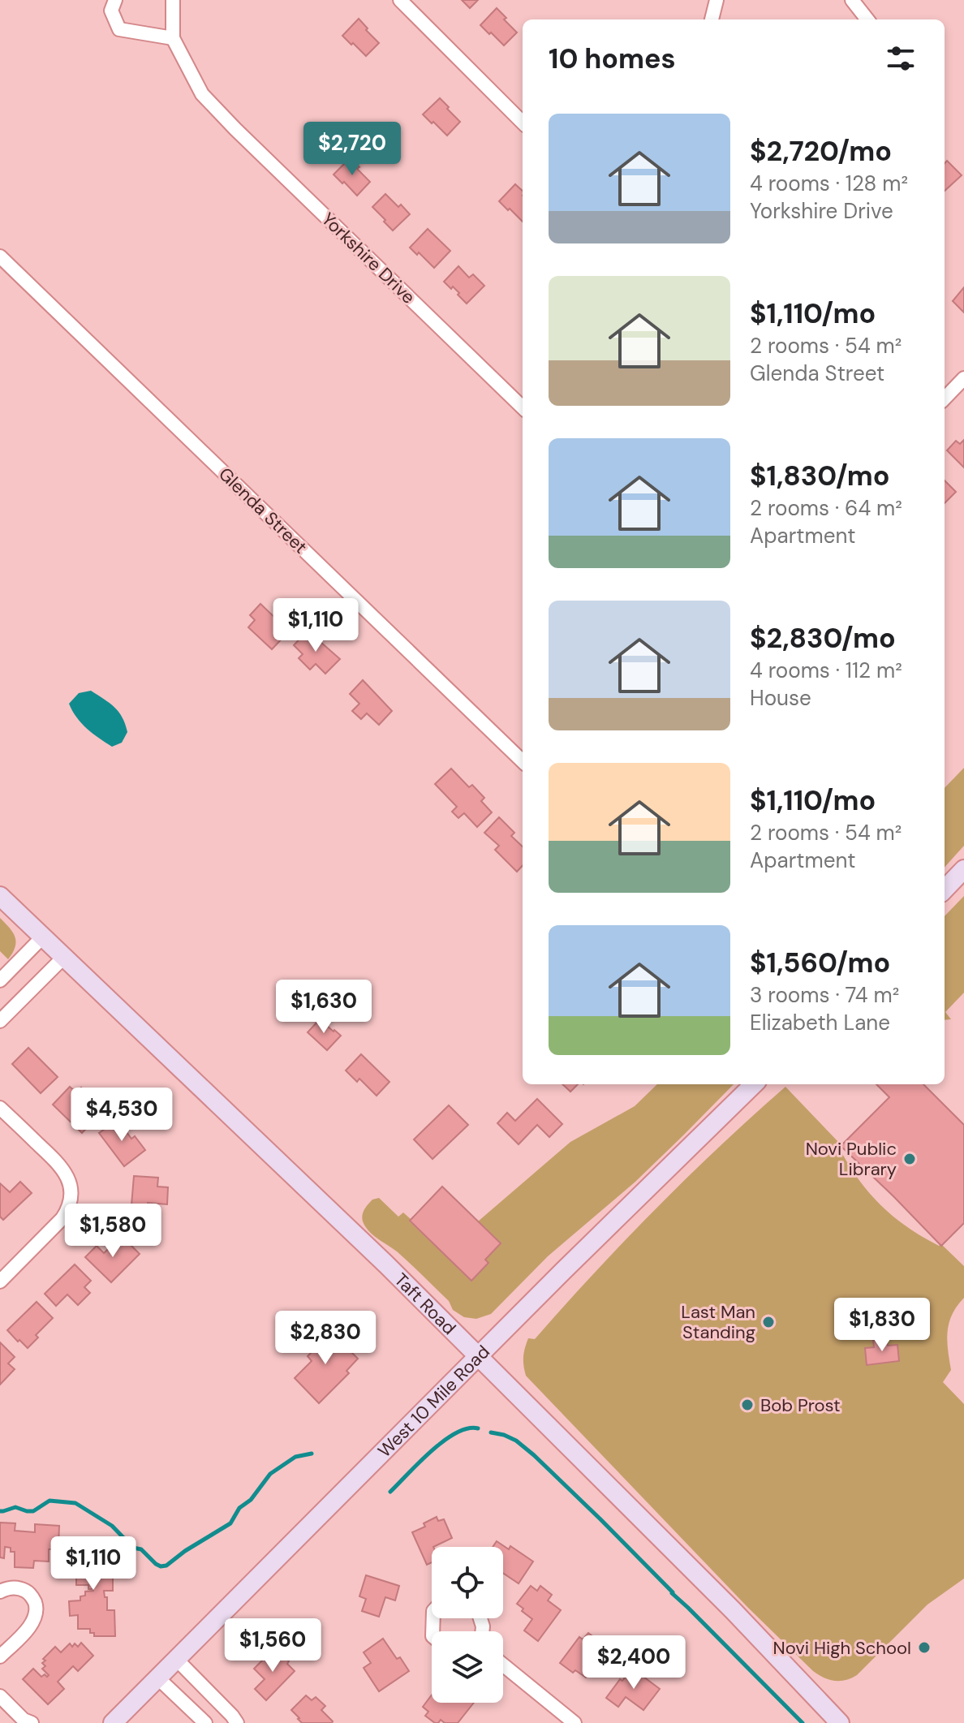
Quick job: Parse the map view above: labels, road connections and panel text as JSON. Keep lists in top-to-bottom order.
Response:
{
  "streets": {
    "street": [
      "Yorkshire Drive",
      "Glenda Street",
      "Taft Road",
      "West 10 Mile Road"
    ]
  },
  "crossings": [
    ["Taft Road", "West 10 Mile Road"]
  ],
  "places": [
    "Novi Public Library",
    "Last Man Standing",
    "Bob Prost",
    "Novi High School"
  ],
  "page": {
    "heading": "10 homes",
    "list": [
      {
        "name": "$2,720/mo",
        "note": "4 rooms · 128 m² · Yorkshire Drive"
      },
      {
        "name": "$1,110/mo",
        "note": "2 rooms · 54 m² · Glenda Street"
      },
      {
        "name": "$1,830/mo",
        "note": "2 rooms · 64 m² · Apartment"
      },
      {
        "name": "$2,830/mo",
        "note": "4 rooms · 112 m² · House"
      },
      {
        "name": "$1,110/mo",
        "note": "2 rooms · 54 m² · Apartment"
      },
      {
        "name": "$1,560/mo",
        "note": "3 rooms · 74 m² · Elizabeth Lane"
      }
    ],
    "price": [
      "$2,720",
      "$1,110",
      "$1,630",
      "$4,530",
      "$1,580",
      "$1,830",
      "$2,830",
      "$1,110",
      "$1,560",
      "$2,400"
    ]
  }
}
